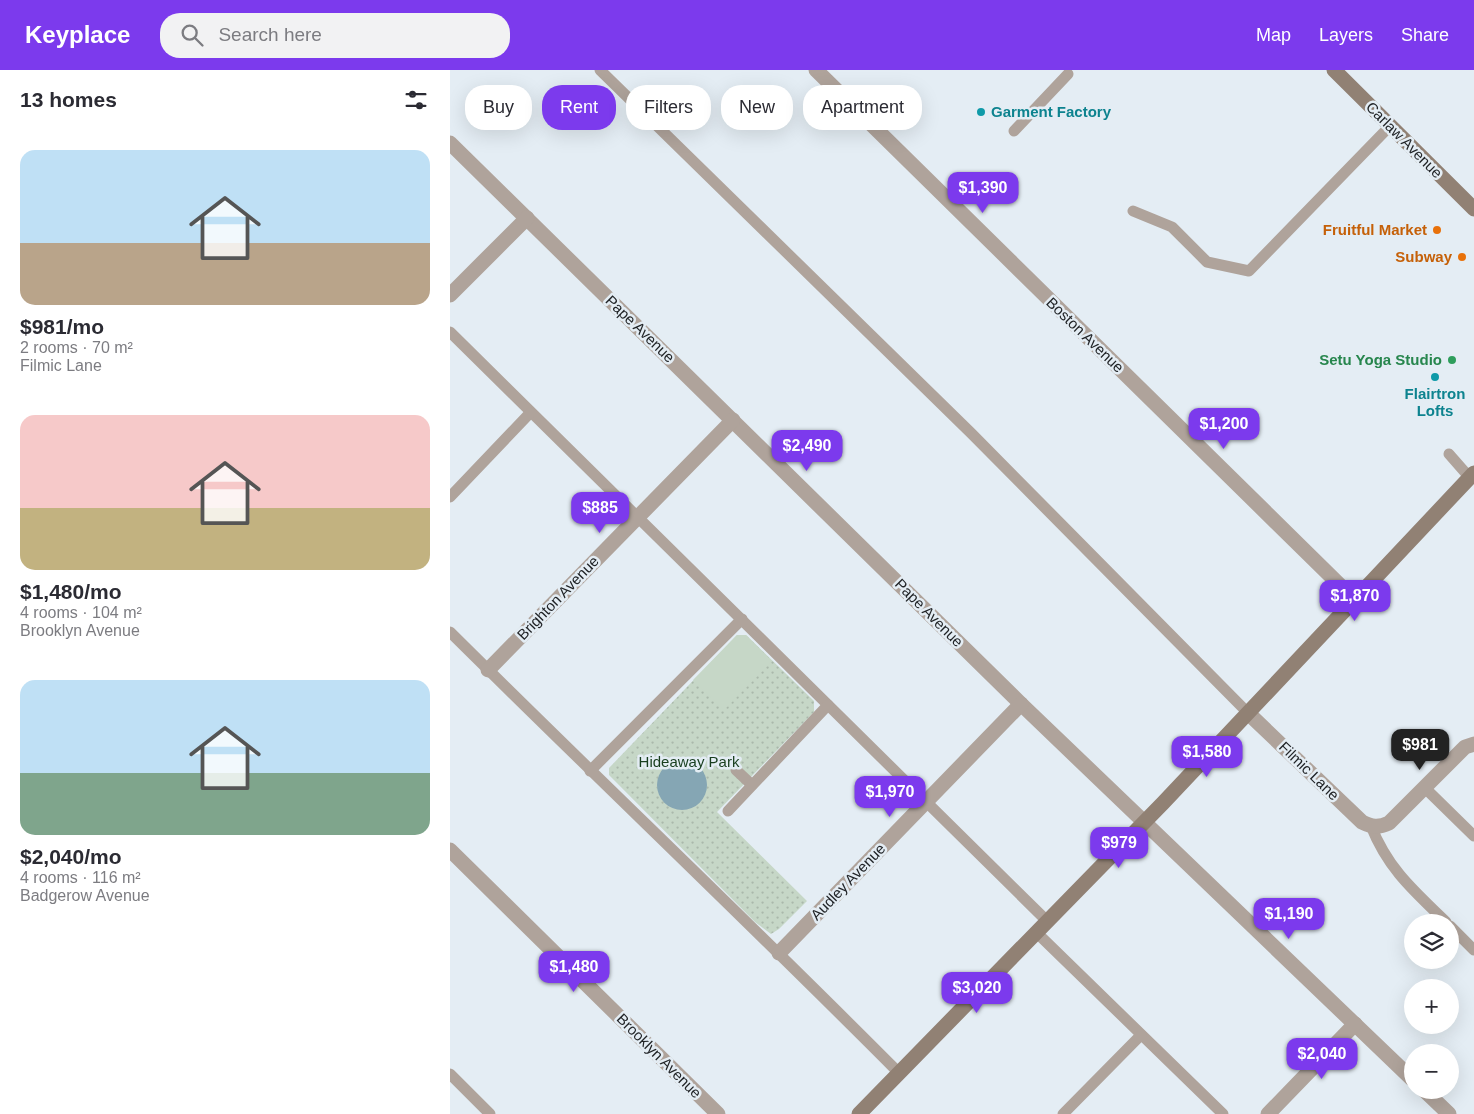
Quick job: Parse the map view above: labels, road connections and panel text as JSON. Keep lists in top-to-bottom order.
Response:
{
  "streets": {
    "street": [
      "Carlaw Avenue",
      "Pape Avenue",
      "Boston Avenue",
      "Brighton Avenue",
      "Filmic Lane",
      "Audley Avenue",
      "Brooklyn Avenue"
    ]
  },
  "crossings": [
    ["Pape Avenue", "Brighton Avenue"],
    ["Pape Avenue", "Audley Avenue"]
  ],
  "parks": ["Hideaway Park"],
  "places": [
    "Garment Factory",
    "Fruitful Market",
    "Subway",
    "Setu Yoga Studio",
    "Flairtron Lofts"
  ],
  "page": {
    "header": "Keyplace",
    "search": "Search here",
    "nav": ["Map", "Layers", "Share"],
    "heading": "13 homes",
    "chip": [
      "Buy",
      "Rent",
      "Filters",
      "New",
      "Apartment"
    ],
    "list": [
      {
        "name": "$981/mo",
        "note": "2 rooms · 70 m² · Filmic Lane"
      },
      {
        "name": "$1,480/mo",
        "note": "4 rooms · 104 m² · Brooklyn Avenue"
      },
      {
        "name": "$2,040/mo",
        "note": "4 rooms · 116 m² · Badgerow Avenue"
      }
    ],
    "price": [
      "$1,390",
      "$1,200",
      "$2,490",
      "$885",
      "$1,870",
      "$981",
      "$1,580",
      "$1,970",
      "$979",
      "$1,190",
      "$1,480",
      "$3,020",
      "$2,040"
    ],
    "map_buttons": ["+", "−"]
  }
}
